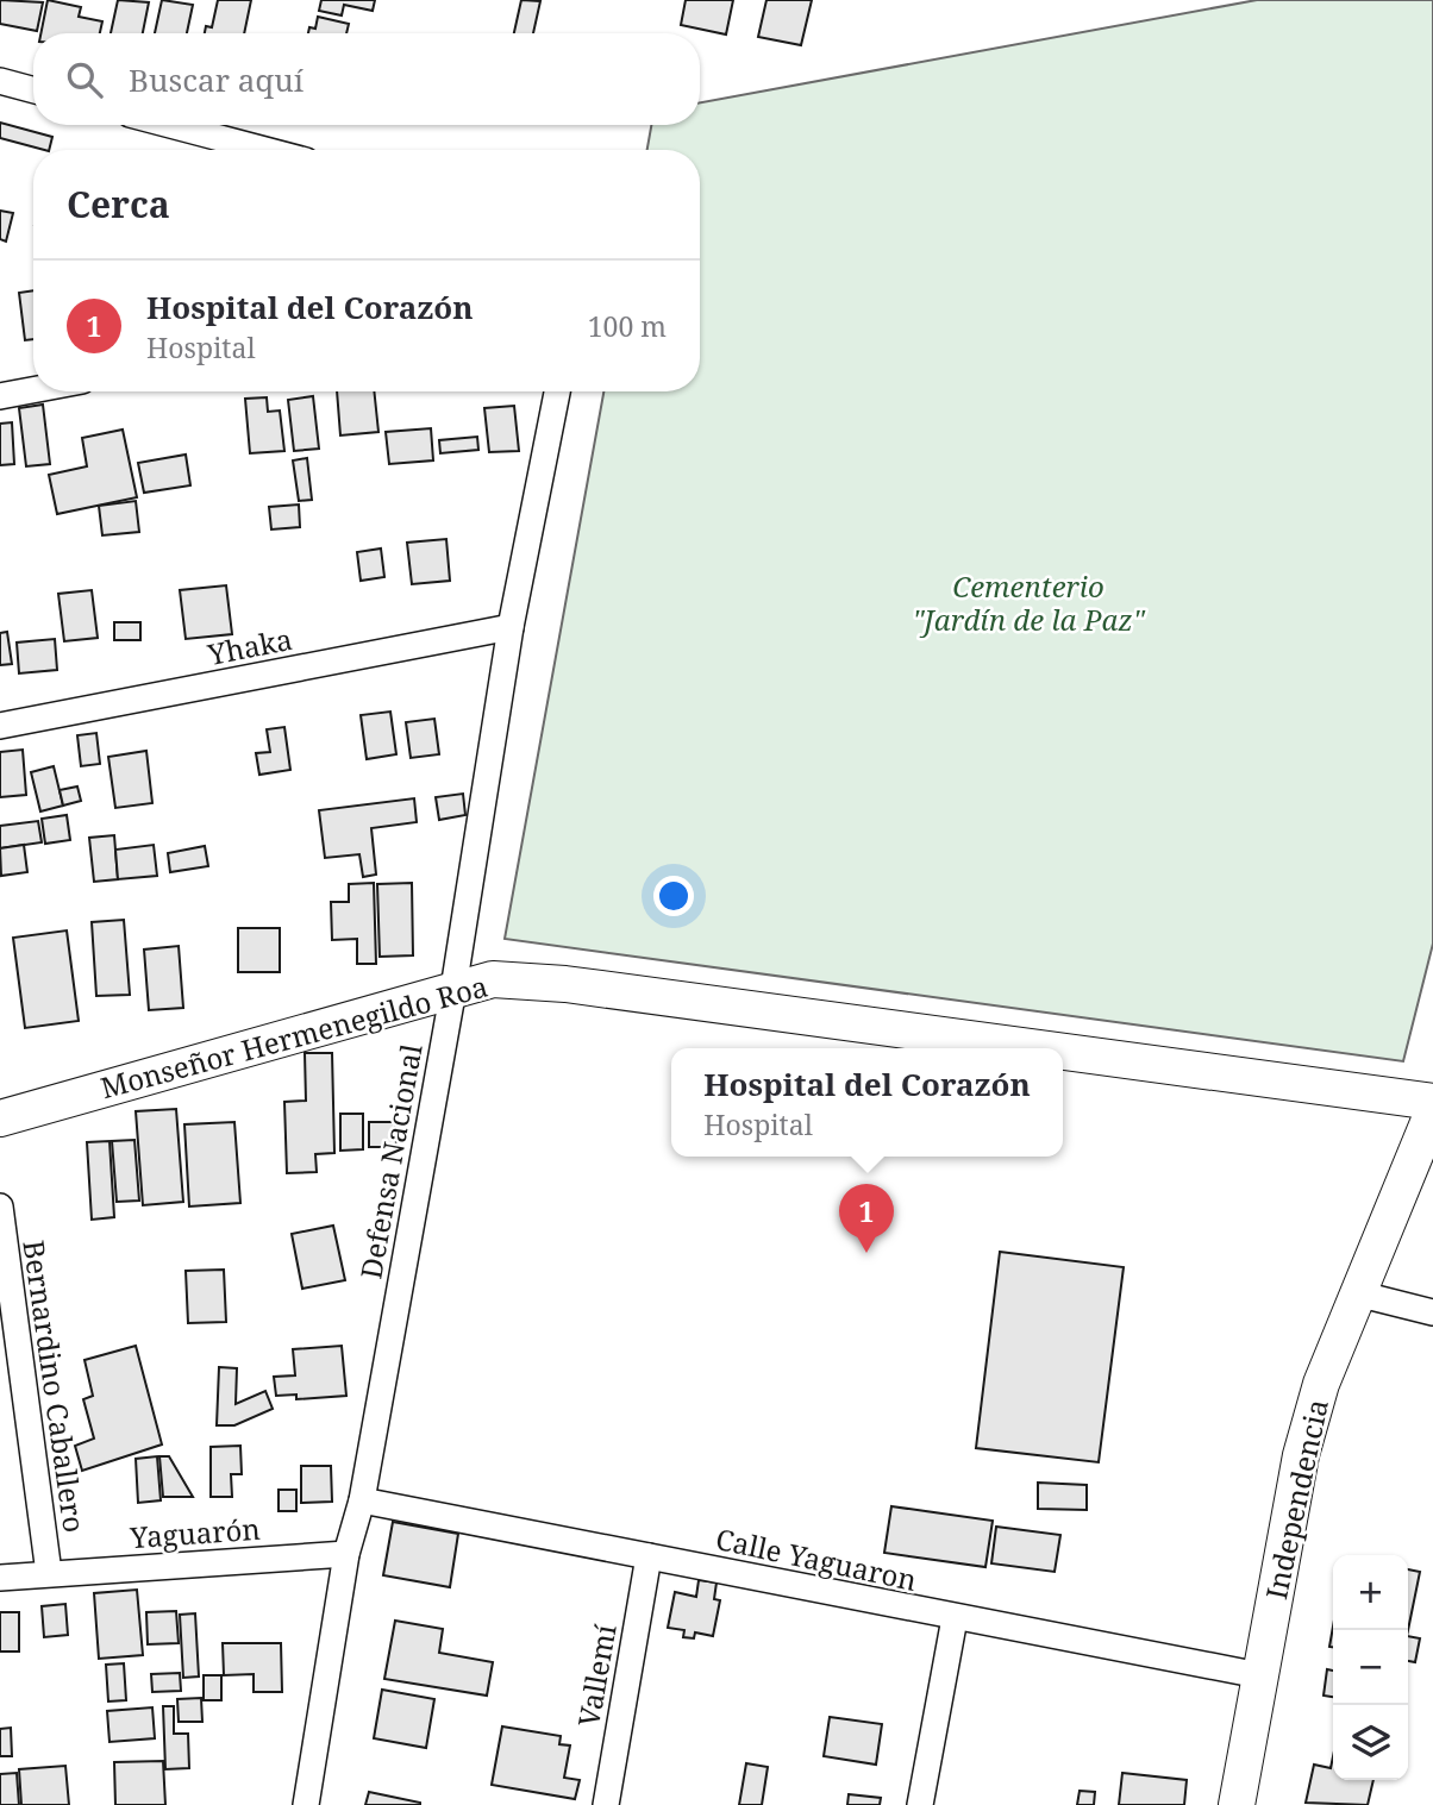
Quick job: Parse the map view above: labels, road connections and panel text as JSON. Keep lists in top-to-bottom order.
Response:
{
  "streets": {
    "street": [
      "Yhaka",
      "Monseñor Hermenegildo Roa",
      "Defensa Nacional",
      "Bernardino Caballero",
      "Independencia",
      "Yaguarón",
      "Calle Yaguaron",
      "Vallemí"
    ]
  },
  "crossings": [
    ["Yhaka", "Defensa Nacional"],
    ["Monseñor Hermenegildo Roa", "Defensa Nacional"],
    ["Defensa Nacional", "Yaguarón"],
    ["Defensa Nacional", "Calle Yaguaron"],
    ["Bernardino Caballero", "Yaguarón"],
    ["Independencia", "Calle Yaguaron"],
    ["Calle Yaguaron", "Vallemí"]
  ],
  "parks": ["Cementerio \"Jardín de la Paz\""],
  "page": {
    "search": "Buscar aquí",
    "heading": "Cerca",
    "list": [
      {
        "mark": "1",
        "name": "Hospital del Corazón",
        "note": "Hospital",
        "value": "100 m"
      }
    ],
    "popup": ["Hospital del Corazón", "Hospital"],
    "pins": "1",
    "map_buttons": ["+", "−"]
  }
}
